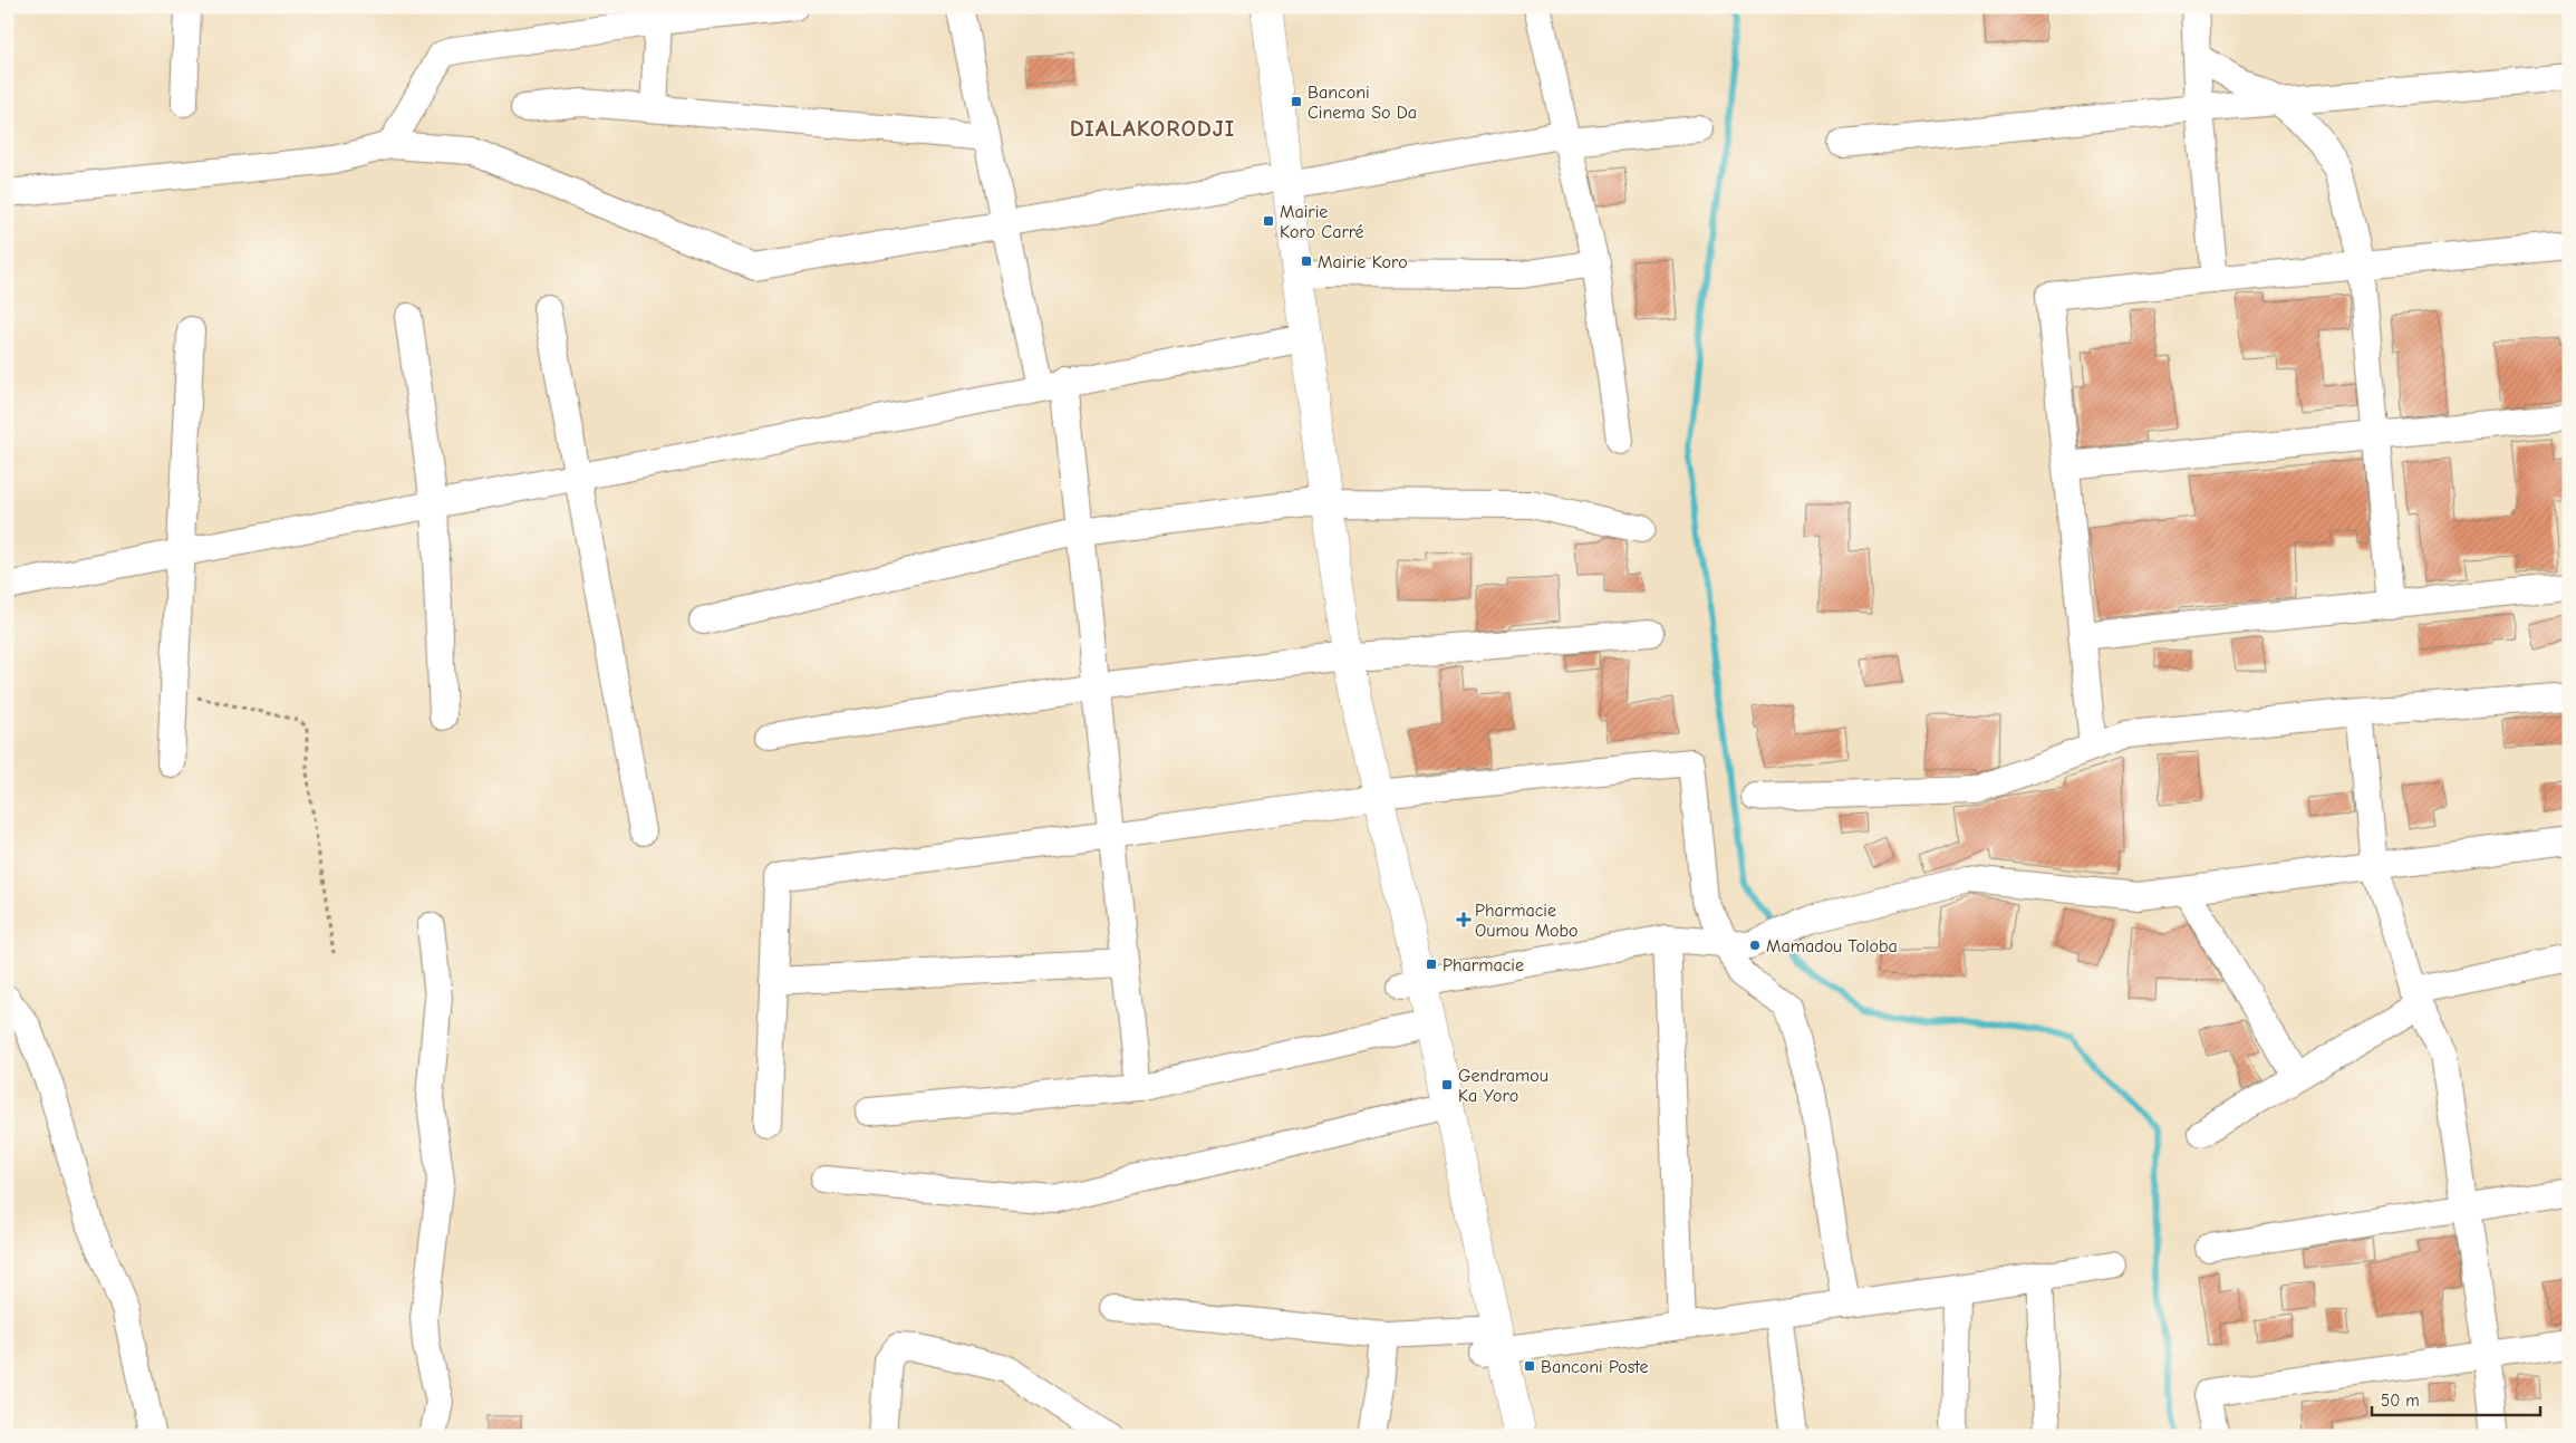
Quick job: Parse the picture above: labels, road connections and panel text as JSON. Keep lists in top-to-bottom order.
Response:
{
  "districts": ["DIALAKORODJI"],
  "places": {
    "transit": [
      "Banconi Cinema So Da",
      "Mairie Koro Carré",
      "Mairie Koro",
      "Pharmacie",
      "Gendramou Ka Yoro",
      "Banconi Poste"
    ],
    "health": ["Pharmacie Oumou Mobo"],
    "other": ["Mamadou Toloba"]
  },
  "scale_bar": "50 m"
}
